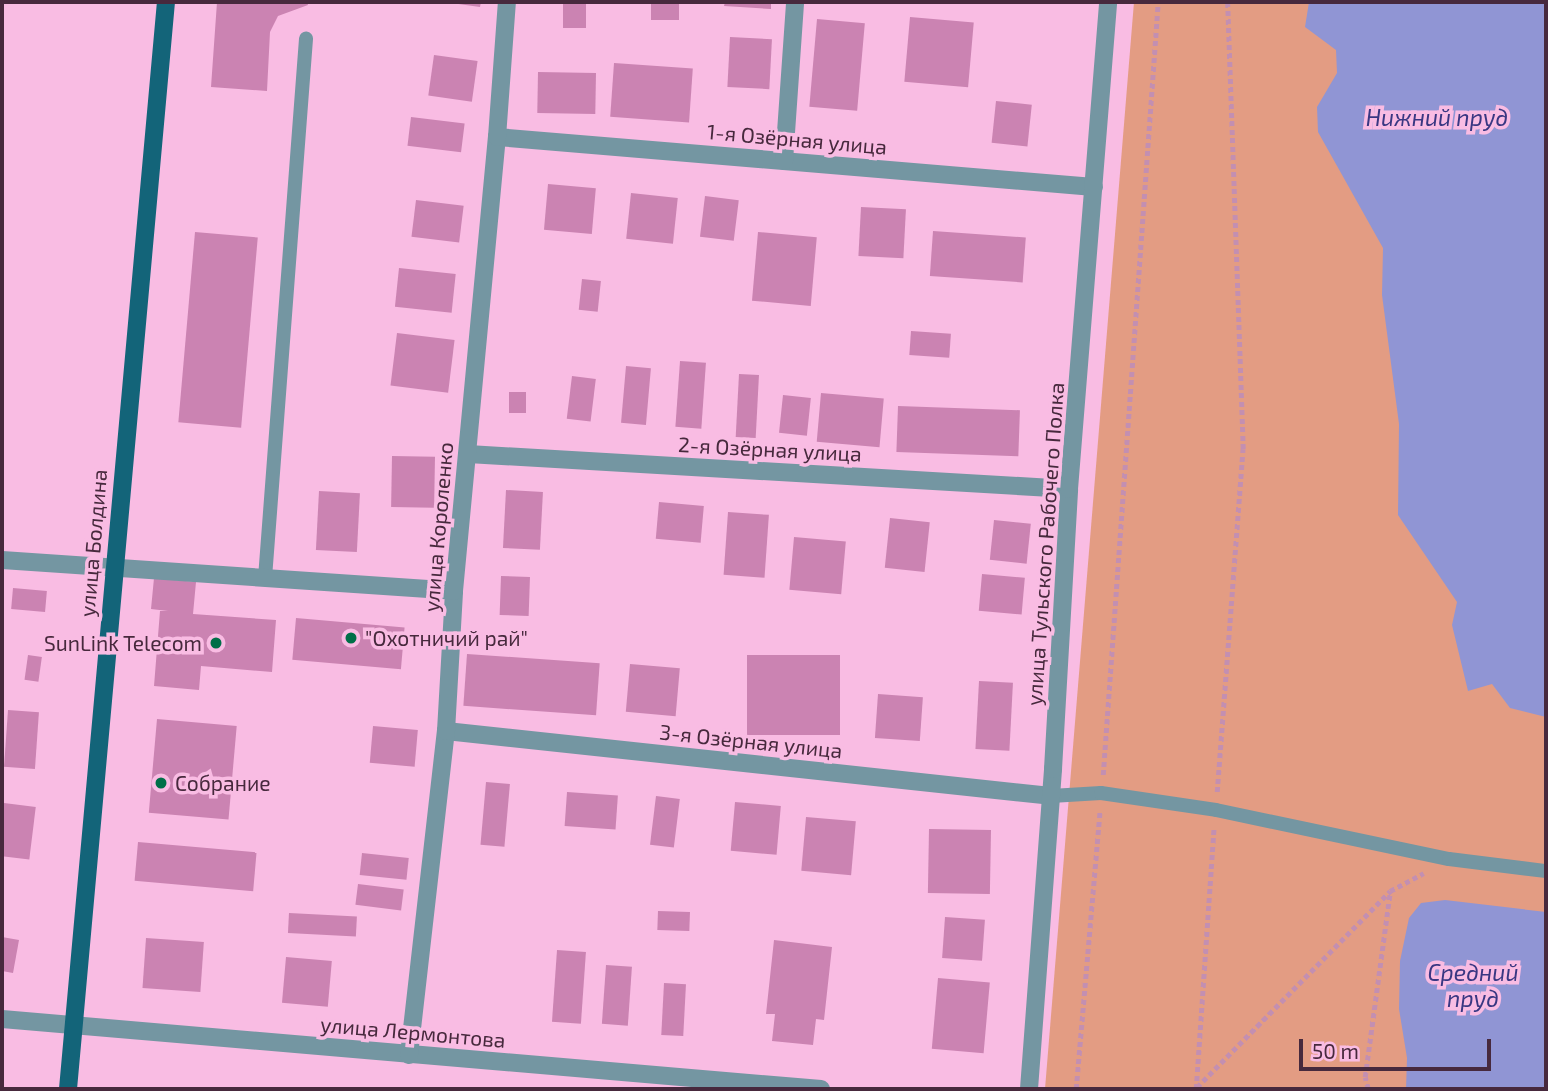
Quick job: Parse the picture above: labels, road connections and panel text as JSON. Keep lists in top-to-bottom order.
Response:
{
  "streets": {
    "main road": ["улица Болдина"],
    "street": [
      "1-я Озёрная улица",
      "2-я Озёрная улица",
      "улица Короленко",
      "улица Тульского Рабочего Полка",
      "3-я Озёрная улица",
      "улица Лермонтова"
    ]
  },
  "crossings": [
    ["1-я Озёрная улица", "улица Короленко"],
    ["1-я Озёрная улица", "улица Тульского Рабочего Полка"],
    ["2-я Озёрная улица", "улица Короленко"],
    ["2-я Озёрная улица", "улица Тульского Рабочего Полка"],
    ["улица Короленко", "3-я Озёрная улица"],
    ["улица Короленко", "улица Лермонтова"],
    ["улица Болдина", "улица Лермонтова"],
    ["улица Тульского Рабочего Полка", "3-я Озёрная улица"]
  ],
  "water": ["Нижний пруд", "Средний пруд"],
  "places": ["\"Охотничий рай\"", "SunLink Telecom", "Собрание"],
  "scale_bar": "50 m"
}
